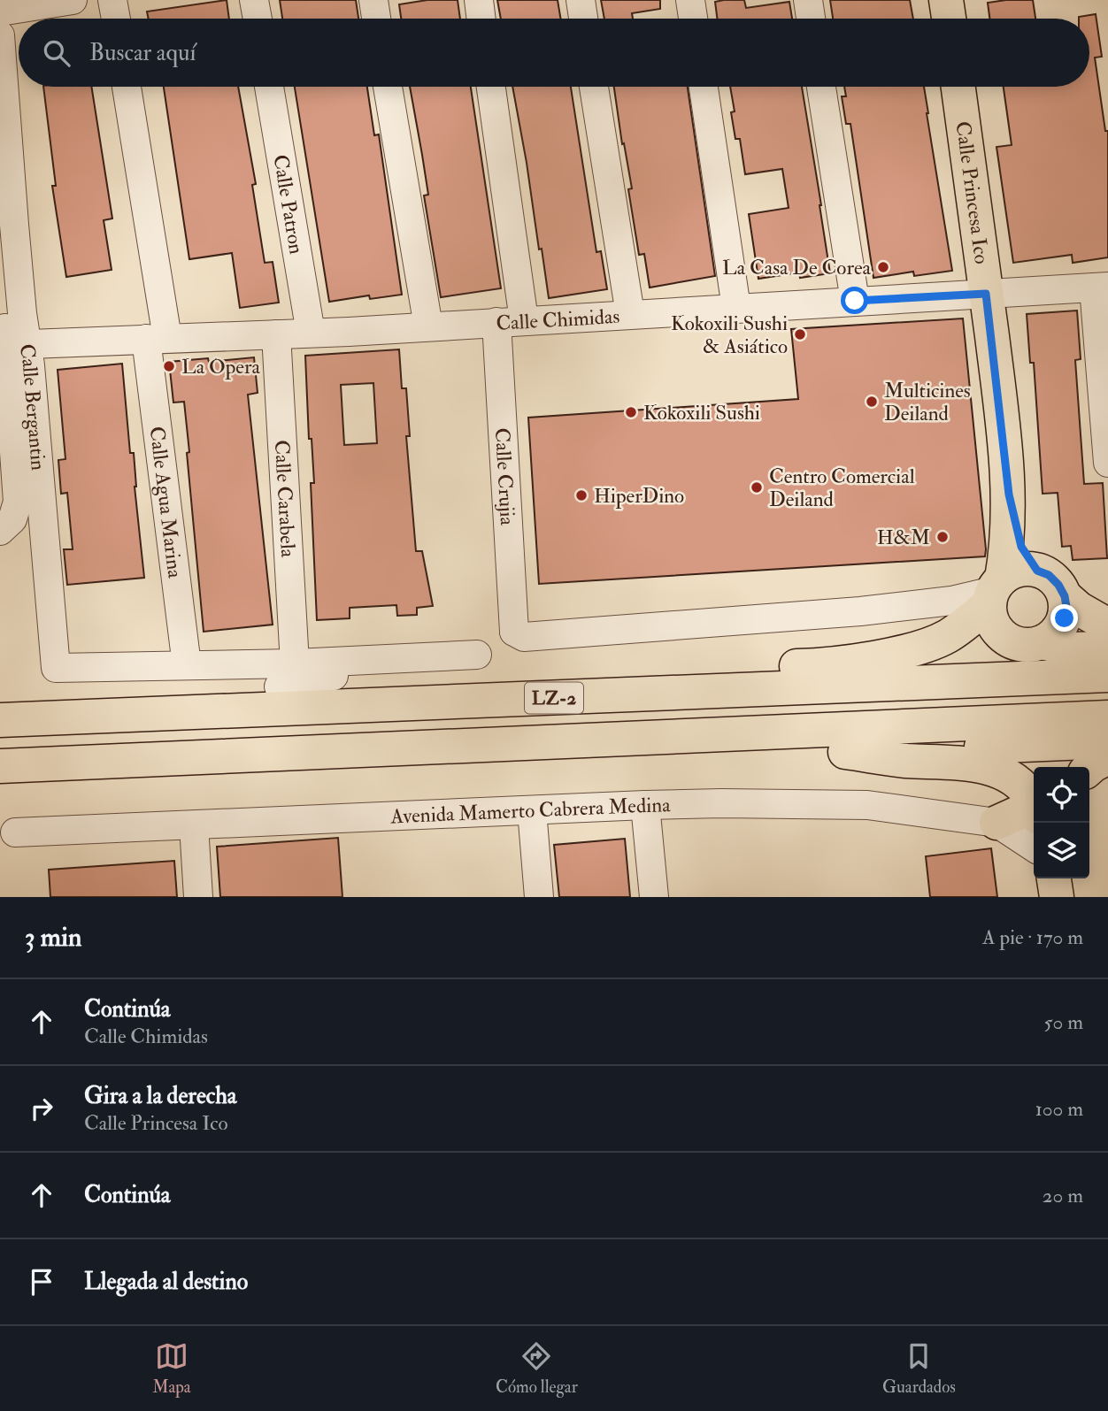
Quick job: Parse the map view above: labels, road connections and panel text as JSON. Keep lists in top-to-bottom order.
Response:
{
  "streets": {
    "main road": ["Calle Princesa Ico", "LZ-2"],
    "street": [
      "Calle Patron",
      "Calle Chimidas",
      "Calle Bergantin",
      "Calle Crujia",
      "Calle Carabela",
      "Calle Agua Marina",
      "Avenida Mamerto Cabrera Medina"
    ]
  },
  "crossings": [
    ["Calle Princesa Ico", "Calle Chimidas"],
    ["Calle Princesa Ico", "LZ-2"],
    ["Calle Patron", "Calle Chimidas"],
    ["Calle Chimidas", "Calle Bergantin"],
    ["Calle Chimidas", "Calle Crujia"],
    ["Calle Chimidas", "Calle Carabela"],
    ["Calle Chimidas", "Calle Agua Marina"],
    ["Calle Bergantin", "Calle Agua Marina"],
    ["Calle Carabela", "LZ-2"],
    ["LZ-2", "Avenida Mamerto Cabrera Medina"]
  ],
  "places": [
    "La Casa De Corea",
    "Kokoxili Sushi & Asiático",
    "La Opera",
    "Multicines Deiland",
    "Kokoxili Sushi",
    "Centro Comercial Deiland",
    "HiperDino",
    "H&M"
  ],
  "page": {
    "search": "Buscar aquí",
    "heading": ["3 min", "A pie · 170 m"],
    "list": [
      ["Continúa", "Calle Chimidas", "50 m"],
      ["Gira a la derecha", "Calle Princesa Ico", "100 m"],
      ["Continúa", "20 m"],
      "Llegada al destino"
    ],
    "nav": ["Mapa", "Cómo llegar", "Guardados"]
  }
}
